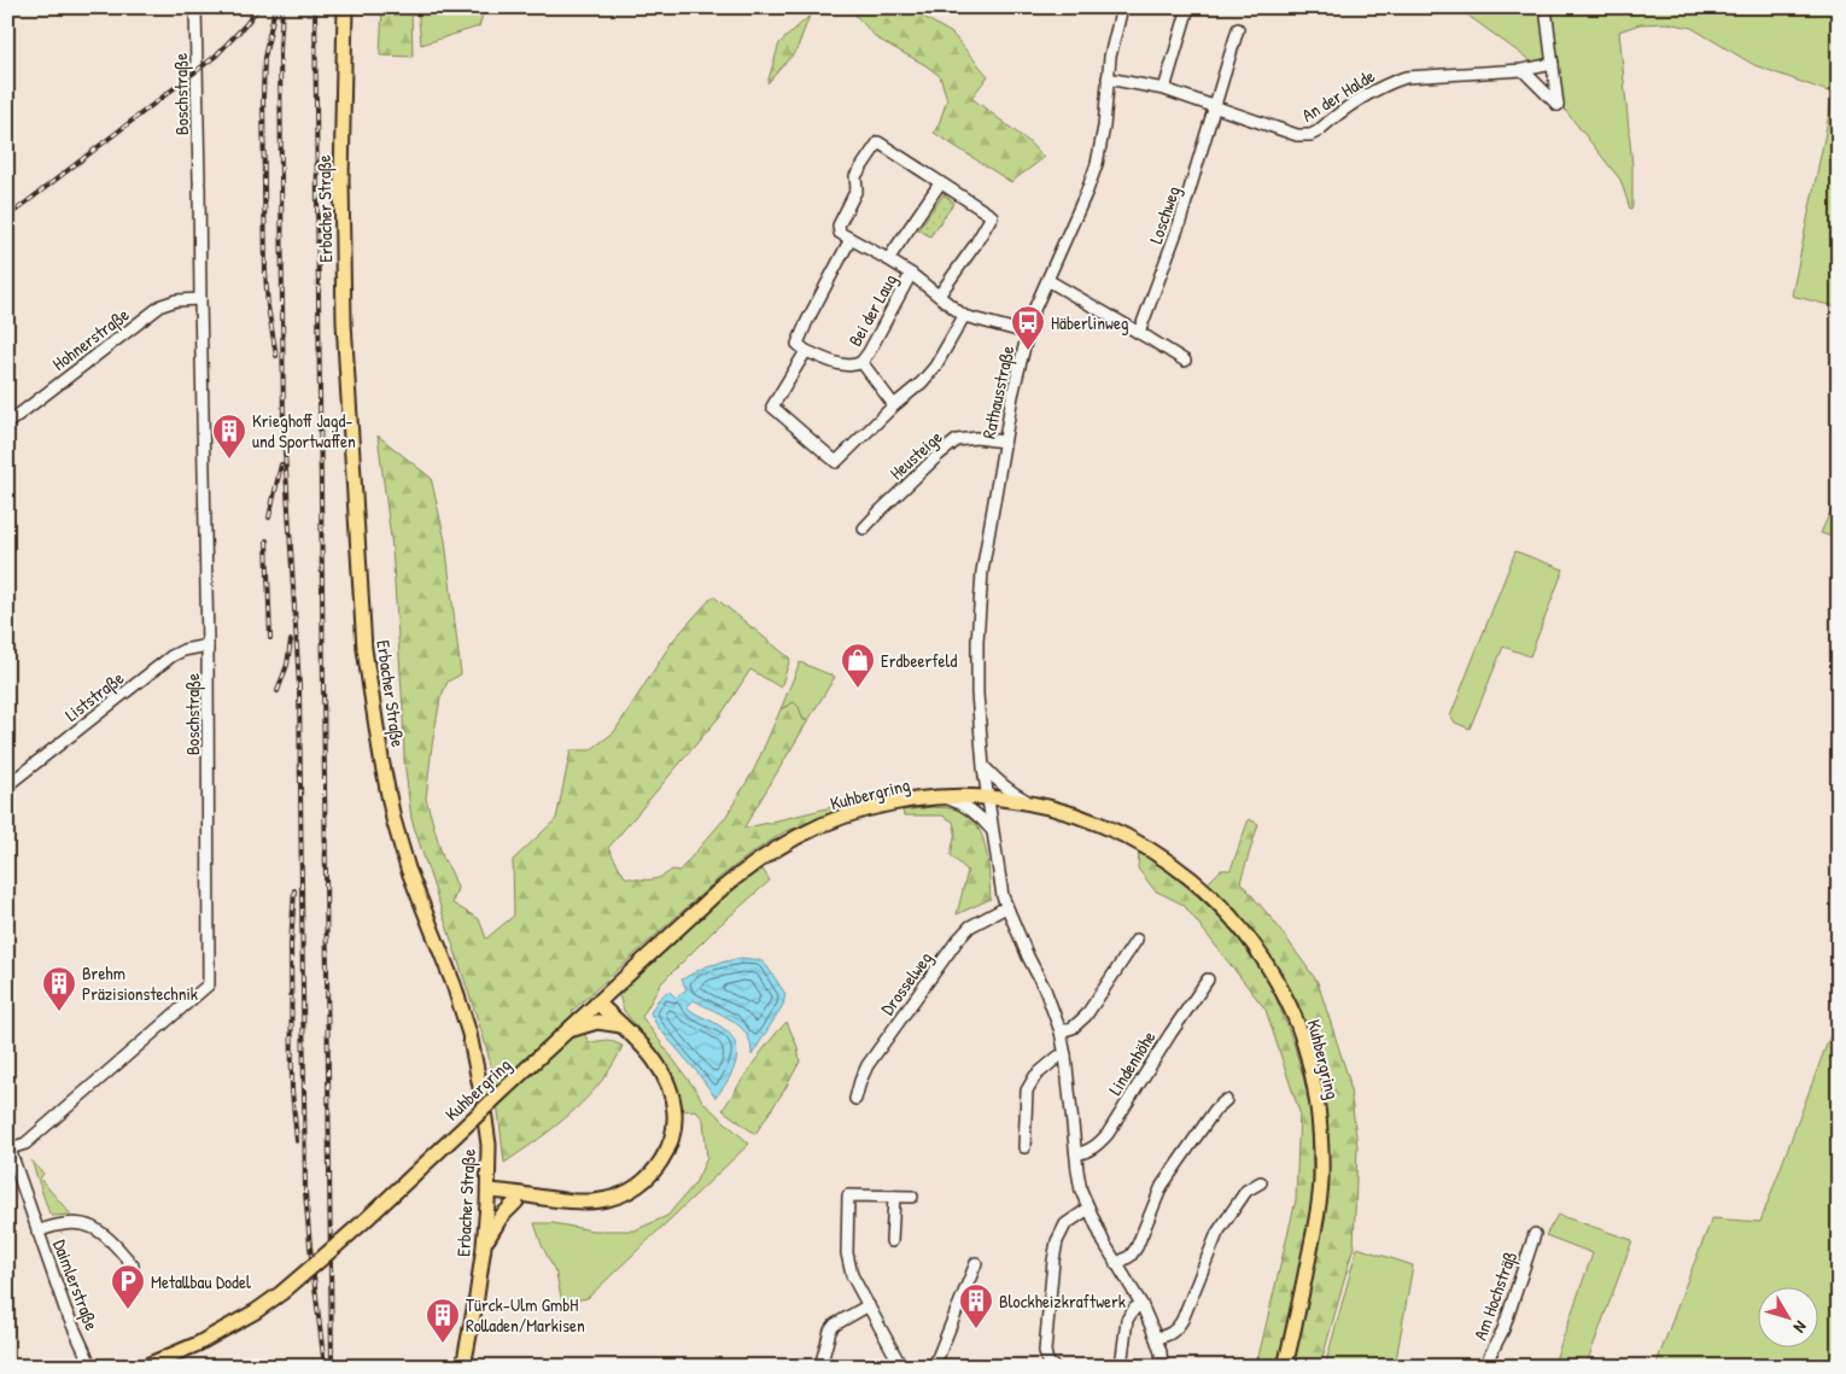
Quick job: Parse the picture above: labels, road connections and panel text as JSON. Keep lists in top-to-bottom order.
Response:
{
  "streets": {
    "main road": ["Erbacher Straße", "Kuhbergring"],
    "street": [
      "Boschstraße",
      "An der Halde",
      "Loschweg",
      "Bei der Laug",
      "Hohnerstraße",
      "Rathausstraße",
      "Heusteige",
      "Liststraße",
      "Drosselweg",
      "Lindenhöhe",
      "Daimlerstraße",
      "Am Hochsträß"
    ]
  },
  "crossings": [
    ["Boschstraße", "Hohnerstraße"],
    ["Boschstraße", "Liststraße"],
    ["Boschstraße", "Daimlerstraße"],
    ["An der Halde", "Loschweg"],
    ["An der Halde", "Rathausstraße"],
    ["Bei der Laug", "Rathausstraße"],
    ["Rathausstraße", "Heusteige"],
    ["Rathausstraße", "Kuhbergring"],
    ["Rathausstraße", "Drosselweg"]
  ],
  "places": {
    "bus stop": ["Häberlinweg"],
    "building": [
      "Krieghoff Jagd- und Sportwaffen",
      "Brehm Präzisionstechnik",
      "Blockheizkraftwerk",
      "Türck-Ulm GmbH Rolladen/Markisen"
    ],
    "shop": ["Erdbeerfeld"],
    "parking": ["Metallbau Dodel"]
  },
  "north": "bottom right"
}
